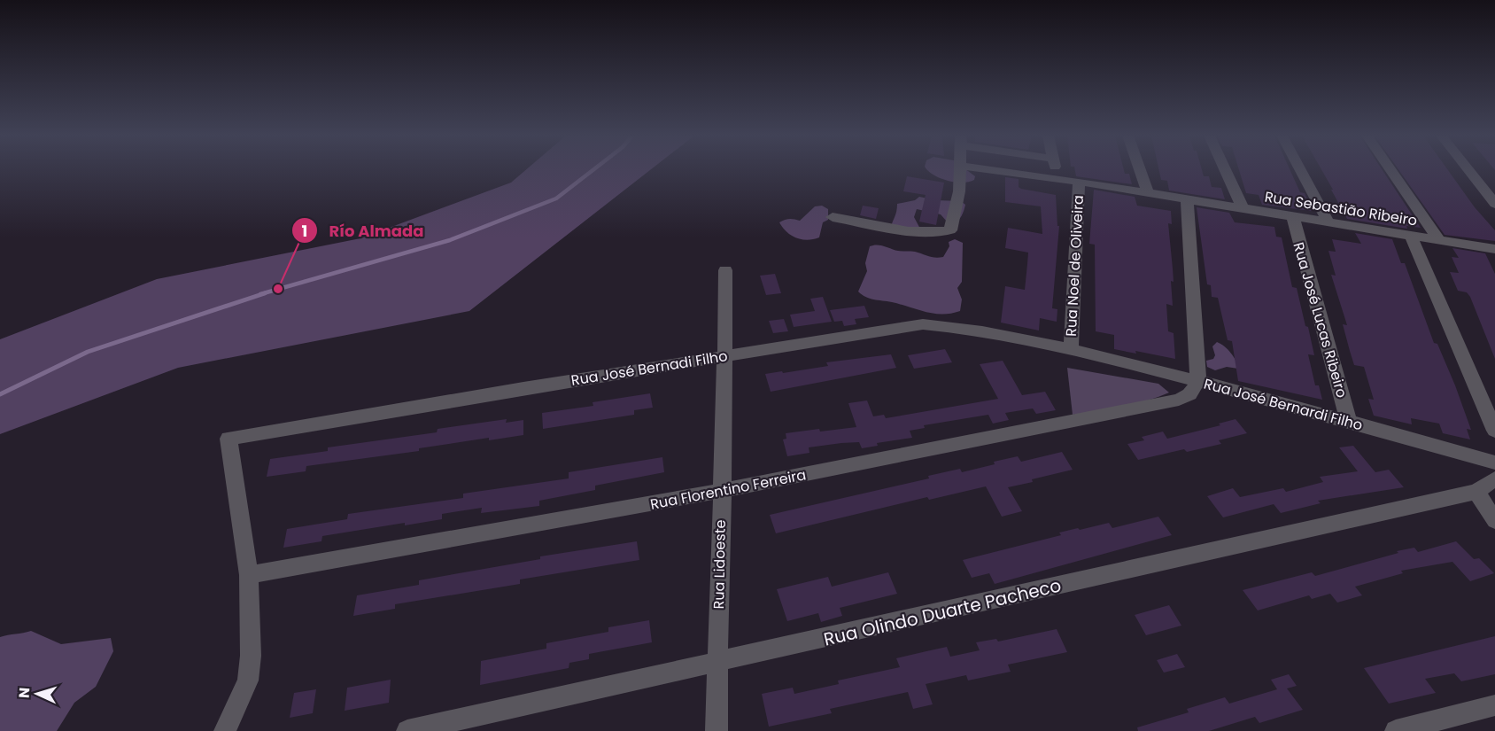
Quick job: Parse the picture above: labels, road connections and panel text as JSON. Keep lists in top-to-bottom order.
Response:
{
  "streets": {
    "street": [
      "Rua Sebastião Ribeiro",
      "Rua Noel de Oliveira",
      "Rua José Lucas Ribeiro",
      "Rua José Bernadi Filho",
      "Rua José Bernardi Filho",
      "Rua Florentino Ferreira",
      "Rua Lidoeste",
      "Rua Olindo Duarte Pacheco"
    ]
  },
  "crossings": [
    ["Rua Sebastião Ribeiro", "Rua Noel de Oliveira"],
    ["Rua Sebastião Ribeiro", "Rua José Lucas Ribeiro"],
    ["Rua Noel de Oliveira", "Rua José Bernadi Filho"],
    ["Rua Noel de Oliveira", "Rua José Bernardi Filho"],
    ["Rua José Lucas Ribeiro", "Rua José Bernardi Filho"],
    ["Rua José Bernadi Filho", "Rua José Bernardi Filho"],
    ["Rua José Bernadi Filho", "Rua Florentino Ferreira"],
    ["Rua José Bernadi Filho", "Rua Lidoeste"],
    ["Rua José Bernardi Filho", "Rua Florentino Ferreira"],
    ["Rua Florentino Ferreira", "Rua Lidoeste"],
    ["Rua Lidoeste", "Rua Olindo Duarte Pacheco"]
  ],
  "places": ["Río Almada"],
  "north": "left"
}
